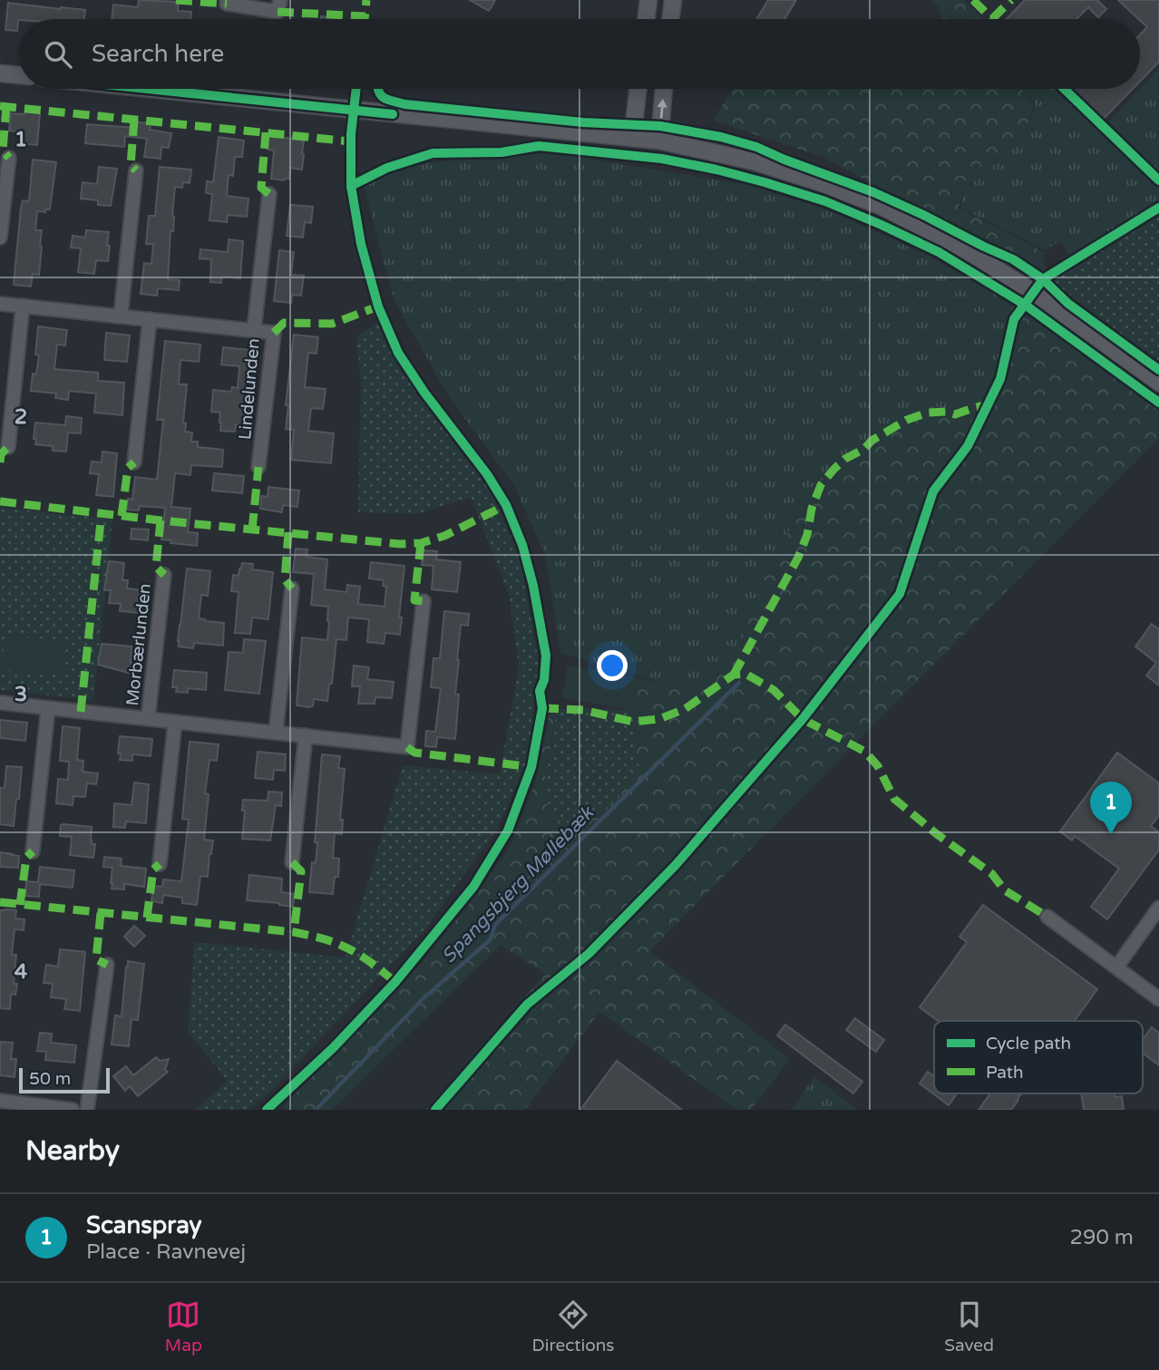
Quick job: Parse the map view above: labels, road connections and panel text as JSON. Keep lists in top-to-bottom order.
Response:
{
  "streets": {
    "street": ["Lindelunden", "Morbærlunden"]
  },
  "water": ["Spangsbjerg Møllebæk"],
  "legend": ["Cycle path", "Path"],
  "scale_bar": "50 m",
  "page": {
    "search": "Search here",
    "pins": "1",
    "scale": "50 m",
    "heading": "Nearby",
    "list": [
      {
        "mark": "1",
        "name": "Scanspray",
        "note": "Place · Ravnevej",
        "value": "290 m"
      }
    ],
    "nav": ["Map", "Directions", "Saved"]
  },
  "grid": {
    "rows": [
      "1",
      "2",
      "3",
      "4"
    ]
  }
}
